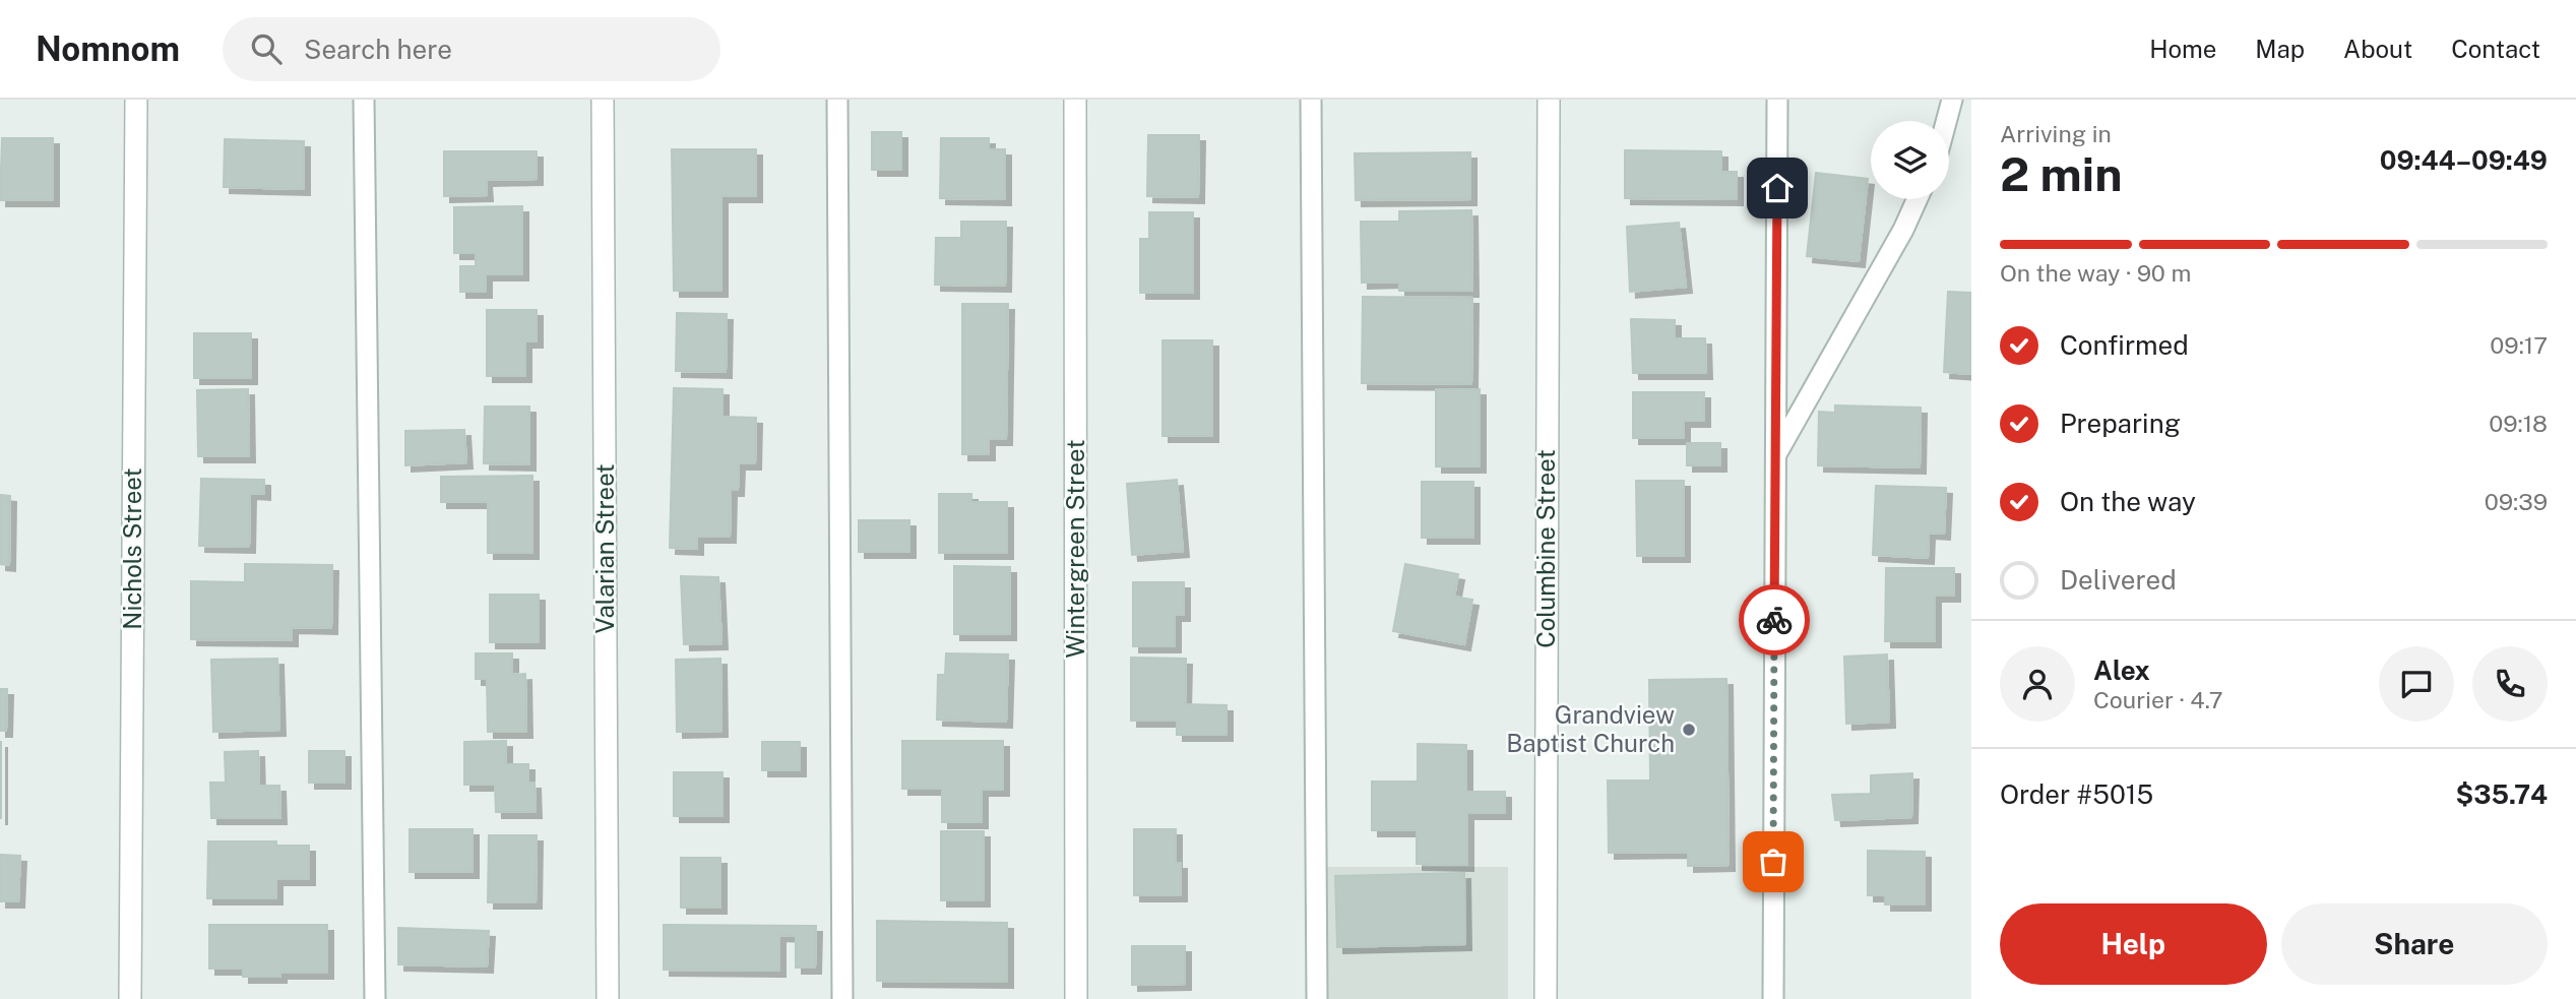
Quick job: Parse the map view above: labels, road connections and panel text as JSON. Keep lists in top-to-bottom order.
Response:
{
  "streets": {
    "street": [
      "Nichols Street",
      "Valarian Street",
      "Wintergreen Street",
      "Columbine Street"
    ]
  },
  "places": ["Grandview Baptist Church"],
  "page": {
    "header": "Nomnom",
    "search": "Search here",
    "nav": [
      "Home",
      "Map",
      "About",
      "Contact"
    ],
    "heading": ["2 min", "Arriving in", "09:44–09:49"],
    "panel": [
      "Alex",
      "Courier · 4.7",
      "Order #5015",
      "$35.74"
    ],
    "bar": "On the way · 90 m",
    "list": [
      ["Confirmed", "09:17"],
      ["Preparing", "09:18"],
      ["On the way", "09:39"],
      "Delivered"
    ],
    "buttons": ["Help", "Share"]
  }
}
